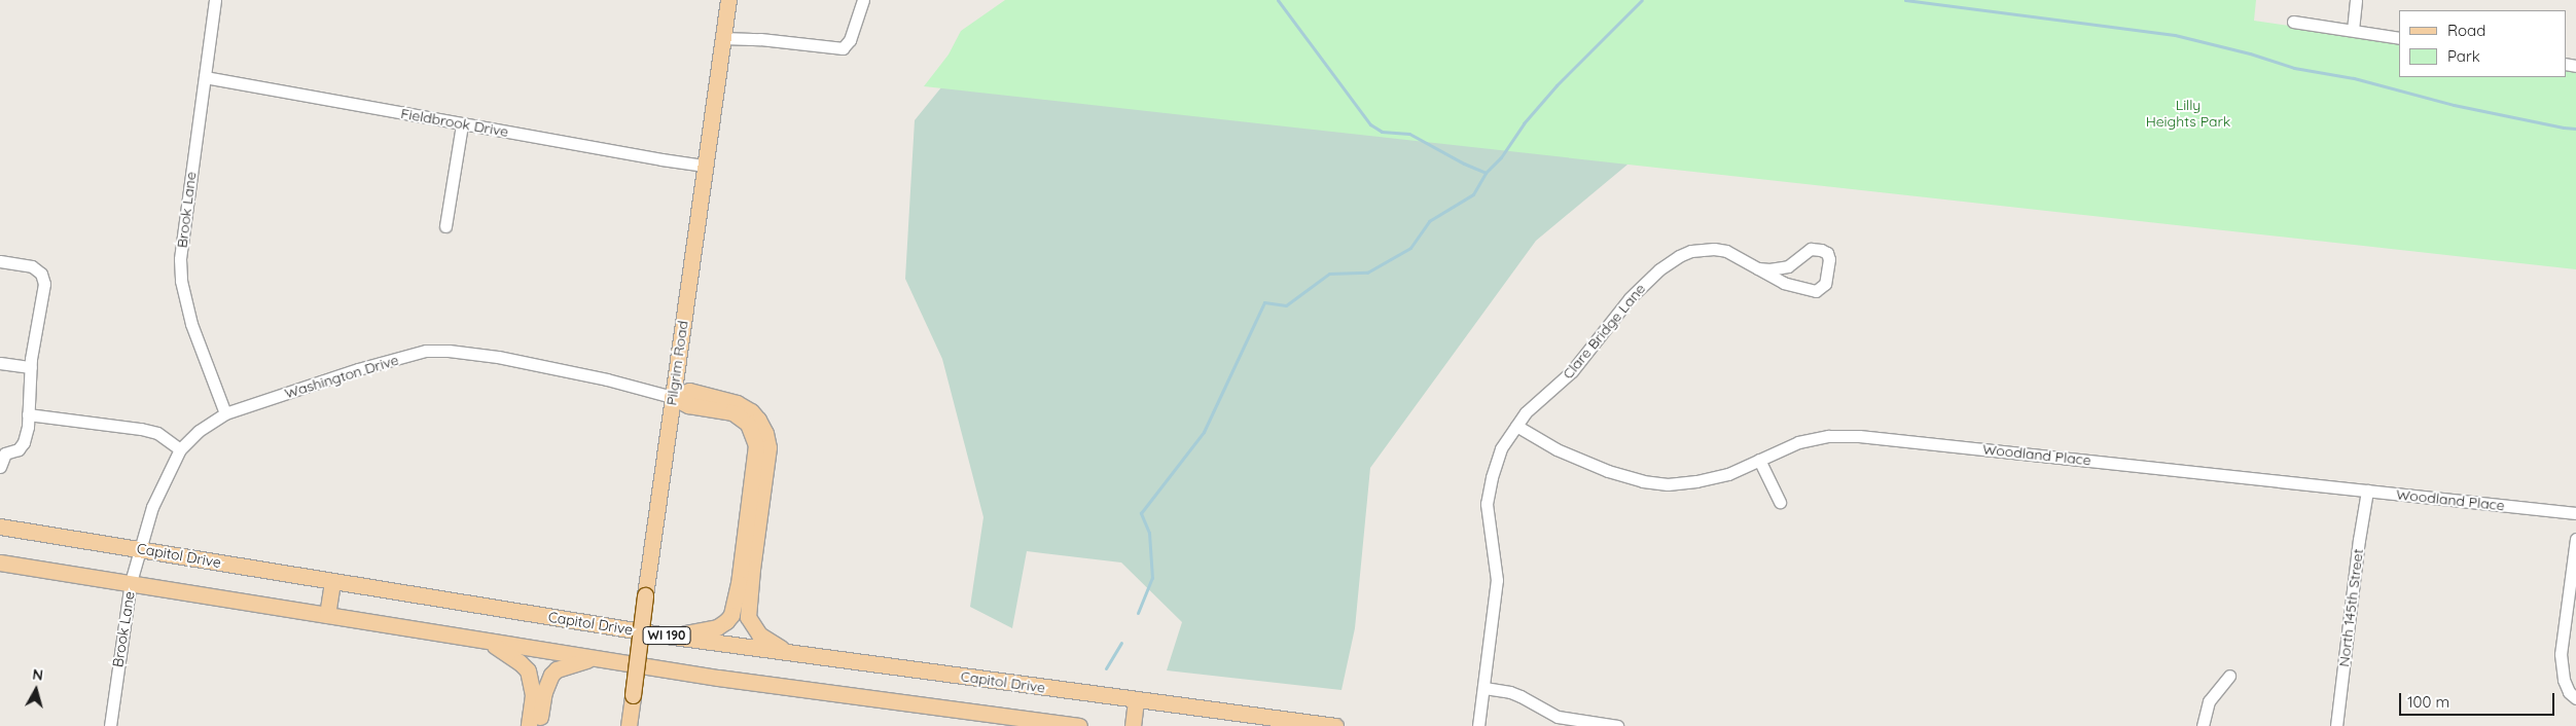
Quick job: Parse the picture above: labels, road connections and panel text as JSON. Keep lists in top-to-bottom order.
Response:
{
  "streets": {
    "main road": ["Pilgrim Road", "Capitol Drive", "WI 190"],
    "street": [
      "Fieldbrook Drive",
      "Brook Lane",
      "Clare Bridge Lane",
      "Washington Drive",
      "Woodland Place",
      "North 145th Street"
    ]
  },
  "crossings": [
    ["Fieldbrook Drive", "Brook Lane"],
    ["Fieldbrook Drive", "Pilgrim Road"],
    ["Brook Lane", "Washington Drive"],
    ["Brook Lane", "Capitol Drive"],
    ["Brook Lane", "WI 190"],
    ["Clare Bridge Lane", "Woodland Place"],
    ["Pilgrim Road", "Washington Drive"],
    ["Woodland Place", "North 145th Street"]
  ],
  "parks": ["Lilly Heights Park"],
  "legend": ["Road", "Park"],
  "scale_bar": "100 m",
  "north": "top"
}
